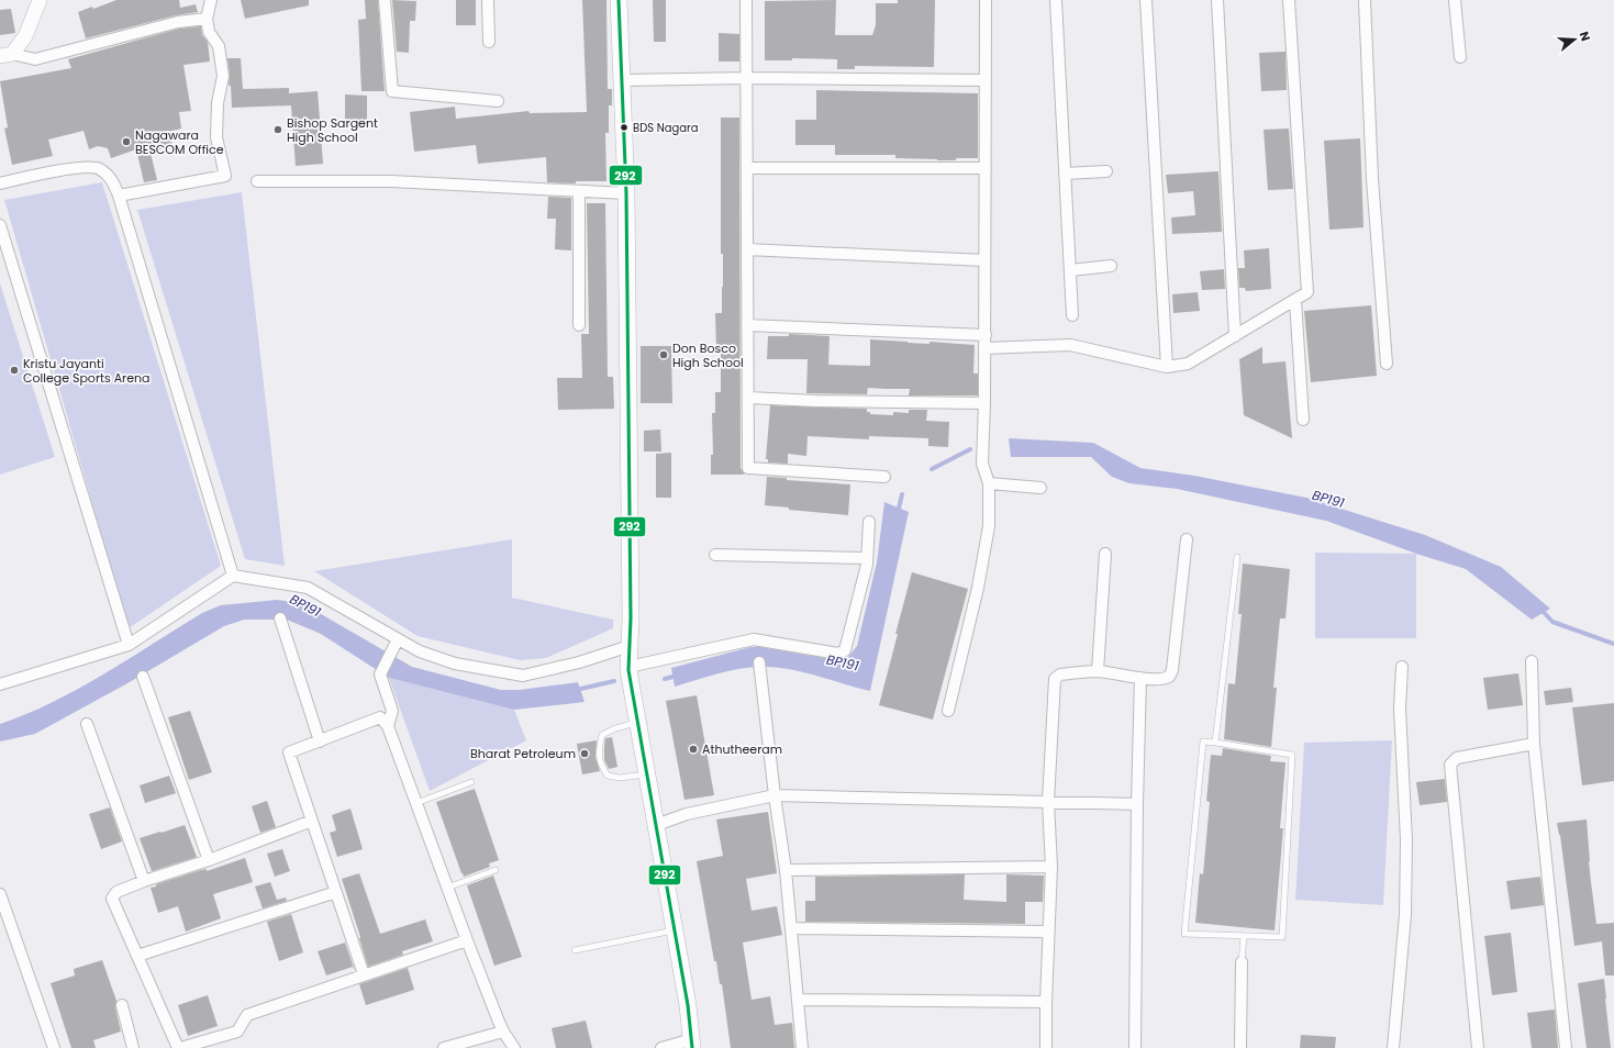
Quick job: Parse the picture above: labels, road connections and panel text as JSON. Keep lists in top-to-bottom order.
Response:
{
  "water": ["BP191"],
  "places": [
    "BDS Nagara",
    "Bishop Sargent High School",
    "Nagawara BESCOM Office",
    "Don Bosco High School",
    "Kristu Jayanti College Sports Arena",
    "Athutheeram",
    "Bharat Petroleum"
  ],
  "lines": ["transit line 292"],
  "north": "right"
}
